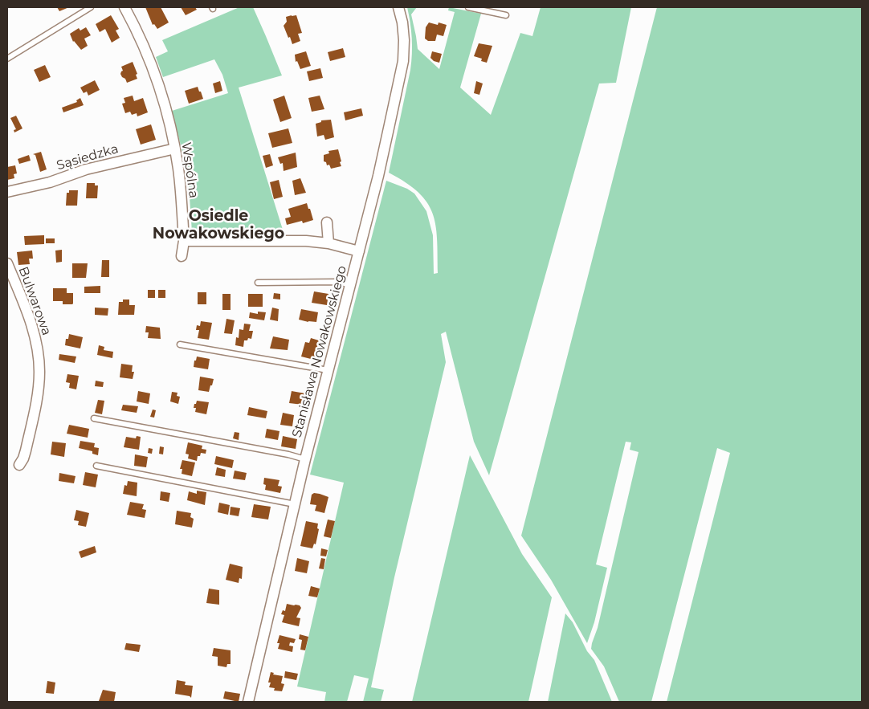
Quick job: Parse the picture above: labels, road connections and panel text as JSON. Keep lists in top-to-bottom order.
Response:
{
  "streets": {
    "street": [
      "Sąsiedzka",
      "Wspólna",
      "Bulwarowa",
      "Stanisława Nowakowskiego"
    ]
  },
  "crossings": [
    ["Sąsiedzka", "Wspólna"]
  ],
  "districts": ["Osiedle Nowakowskiego"]
}
